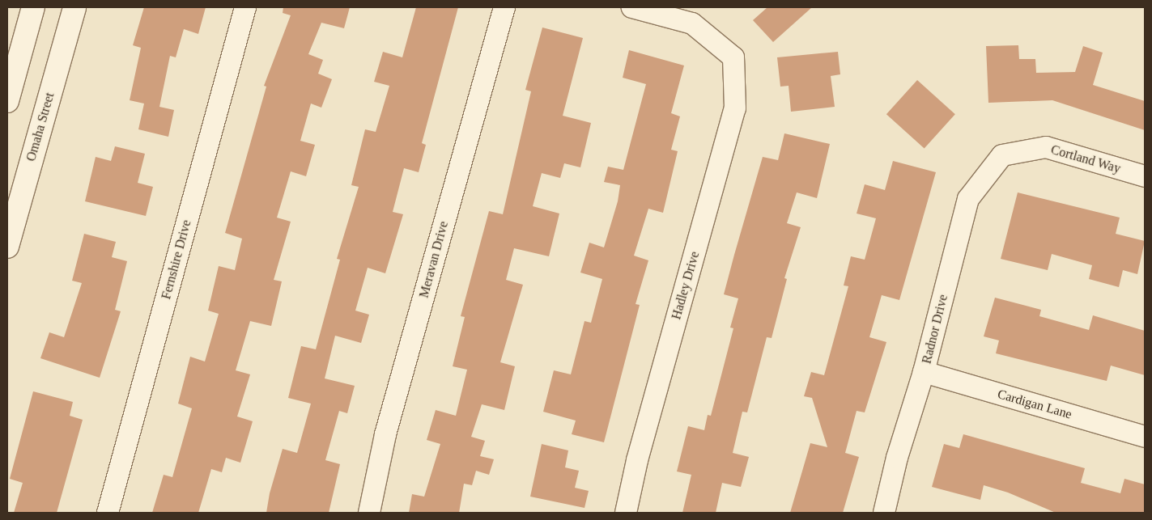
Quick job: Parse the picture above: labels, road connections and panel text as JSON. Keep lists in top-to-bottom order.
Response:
{
  "streets": {
    "main road": ["Omaha Street"],
    "street": [
      "Cortland Way",
      "Fernshire Drive",
      "Meravan Drive",
      "Hadley Drive",
      "Radnor Drive",
      "Cardigan Lane"
    ]
  },
  "crossings": [
    ["Cortland Way", "Radnor Drive"],
    ["Radnor Drive", "Cardigan Lane"]
  ]
}
